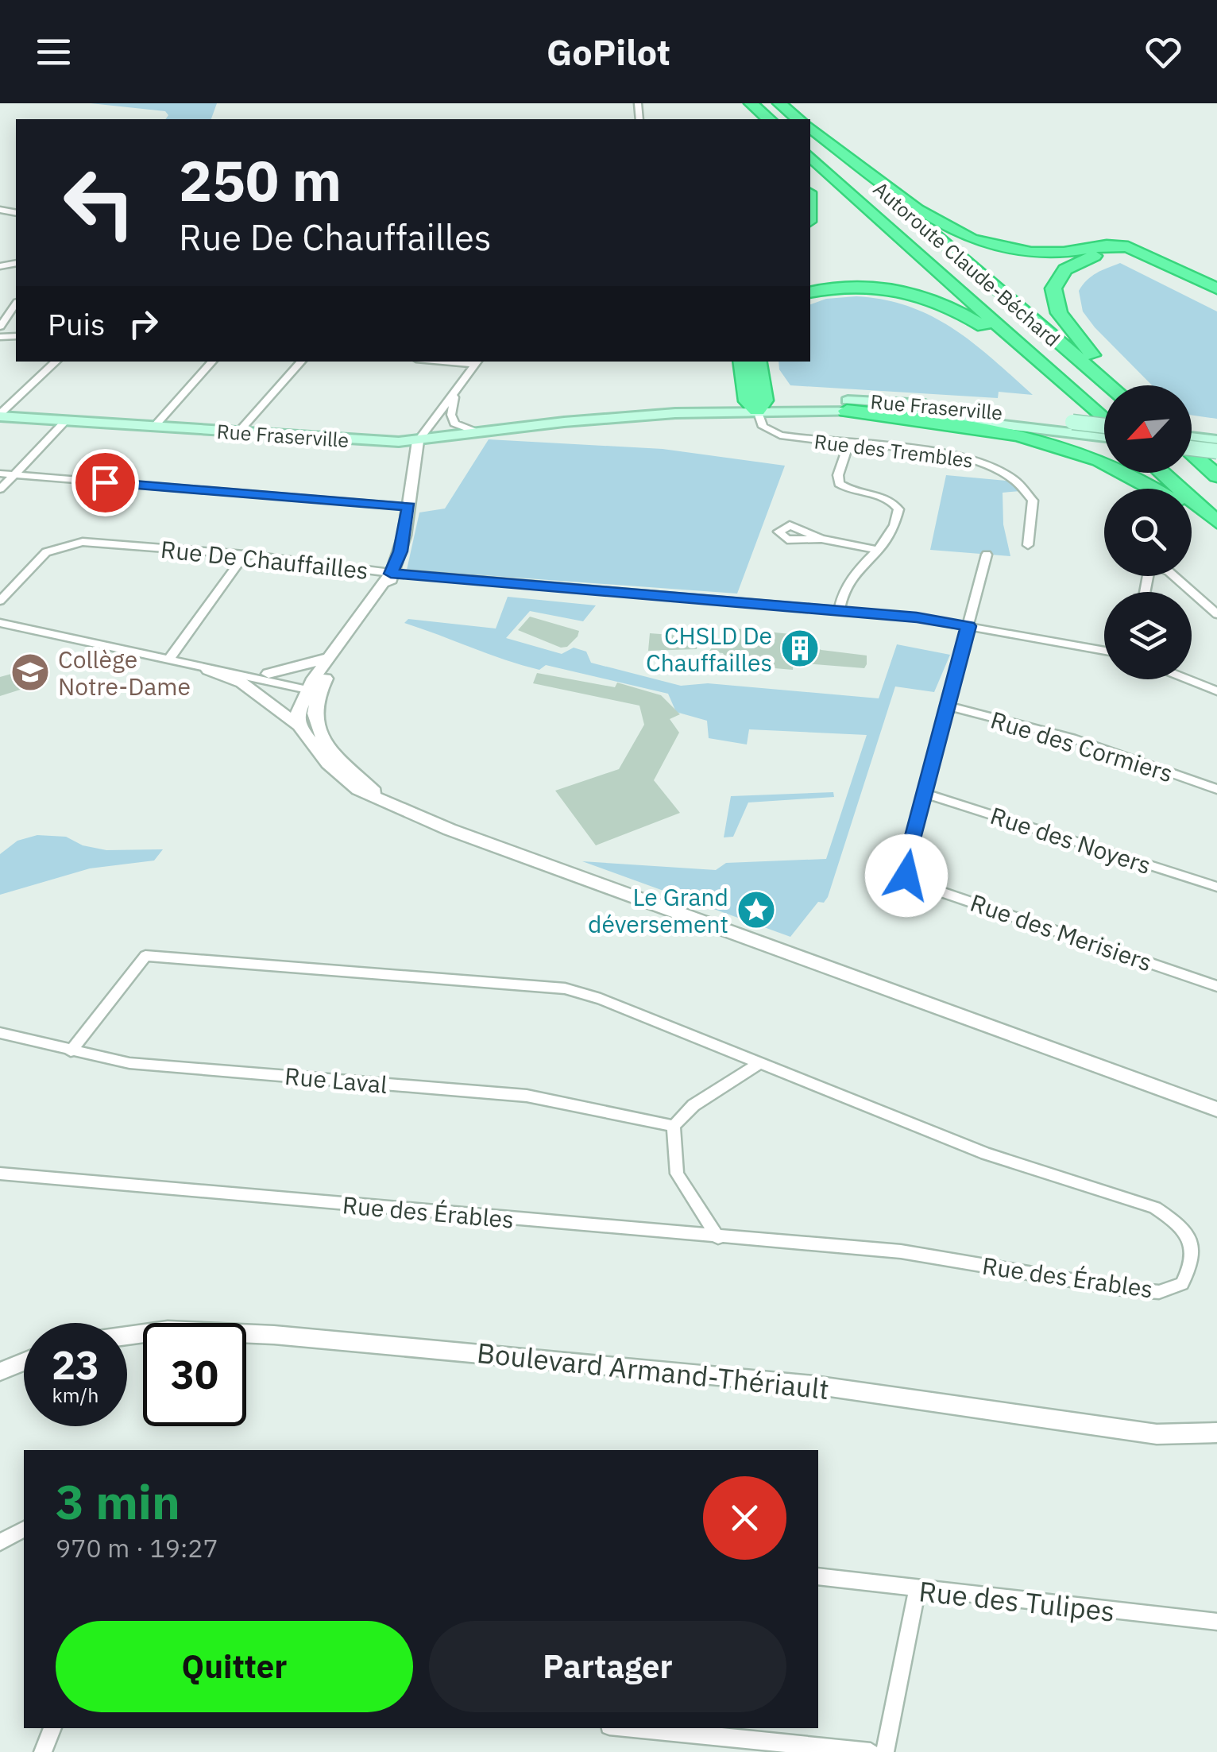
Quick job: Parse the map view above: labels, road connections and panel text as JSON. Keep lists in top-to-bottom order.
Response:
{
  "streets": {
    "highway": ["Autoroute Claude-Béchard"],
    "main road": ["Rue Fraserville"],
    "street": [
      "Rue des Trembles",
      "Rue De Chauffailles",
      "Rue des Cormiers",
      "Rue des Noyers",
      "Rue des Merisiers",
      "Rue Laval",
      "Rue des Érables",
      "Boulevard Armand-Thériault",
      "Rue des Tulipes"
    ]
  },
  "crossings": [
    ["Rue Fraserville", "Rue des Trembles"],
    ["Rue des Noyers", "Rue des Merisiers"],
    ["Rue Laval", "Rue des Érables"]
  ],
  "places": {
    "building": ["CHSLD De Chauffailles"],
    "school or university": ["Collège Notre-Dame"],
    "place": ["Le Grand déversement"]
  },
  "north": "bottom left",
  "page": {
    "header": "GoPilot",
    "turn": ["250 m", "Rue De Chauffailles"],
    "then": "Puis",
    "speed": "23 km/h",
    "limit": "30",
    "heading": ["3 min", "970 m · 19:27"],
    "buttons": ["Quitter", "Partager"]
  }
}
